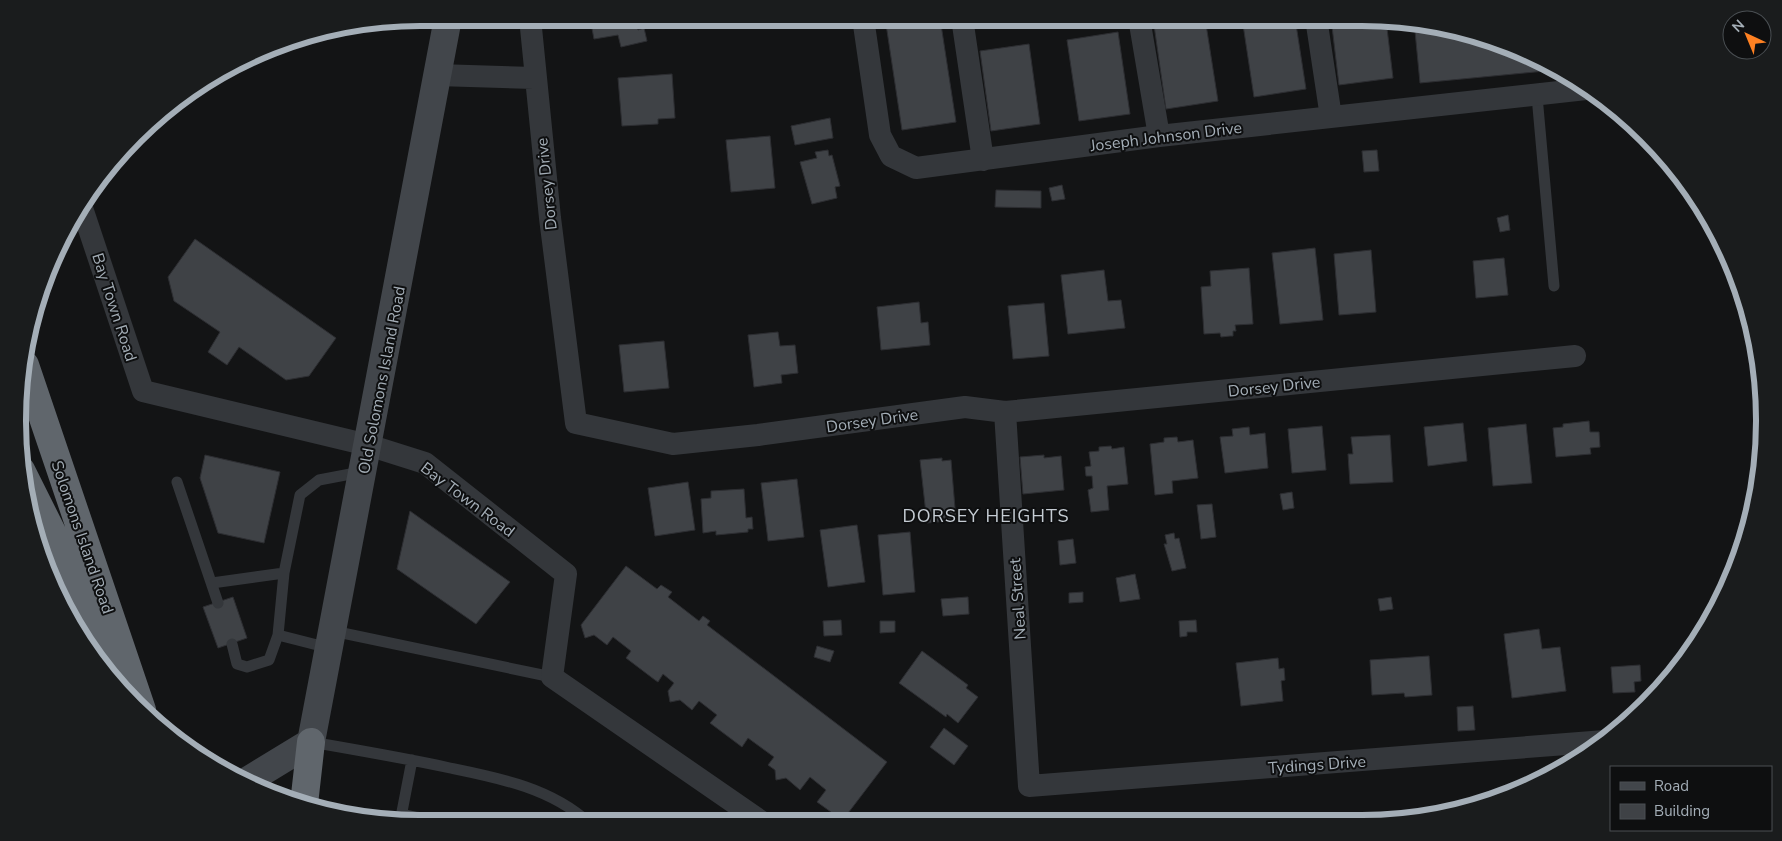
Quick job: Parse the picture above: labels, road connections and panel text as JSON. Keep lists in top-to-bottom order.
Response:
{
  "streets": {
    "highway": ["Solomons Island Road"],
    "main road": ["Old Solomons Island Road"],
    "street": [
      "Joseph Johnson Drive",
      "Dorsey Drive",
      "Bay Town Road",
      "Neal Street",
      "Tydings Drive"
    ]
  },
  "crossings": [
    ["Dorsey Drive", "Neal Street"],
    ["Bay Town Road", "Old Solomons Island Road"],
    ["Neal Street", "Tydings Drive"]
  ],
  "districts": ["DORSEY HEIGHTS"],
  "legend": ["Road", "Building"],
  "north": "top left"
}
